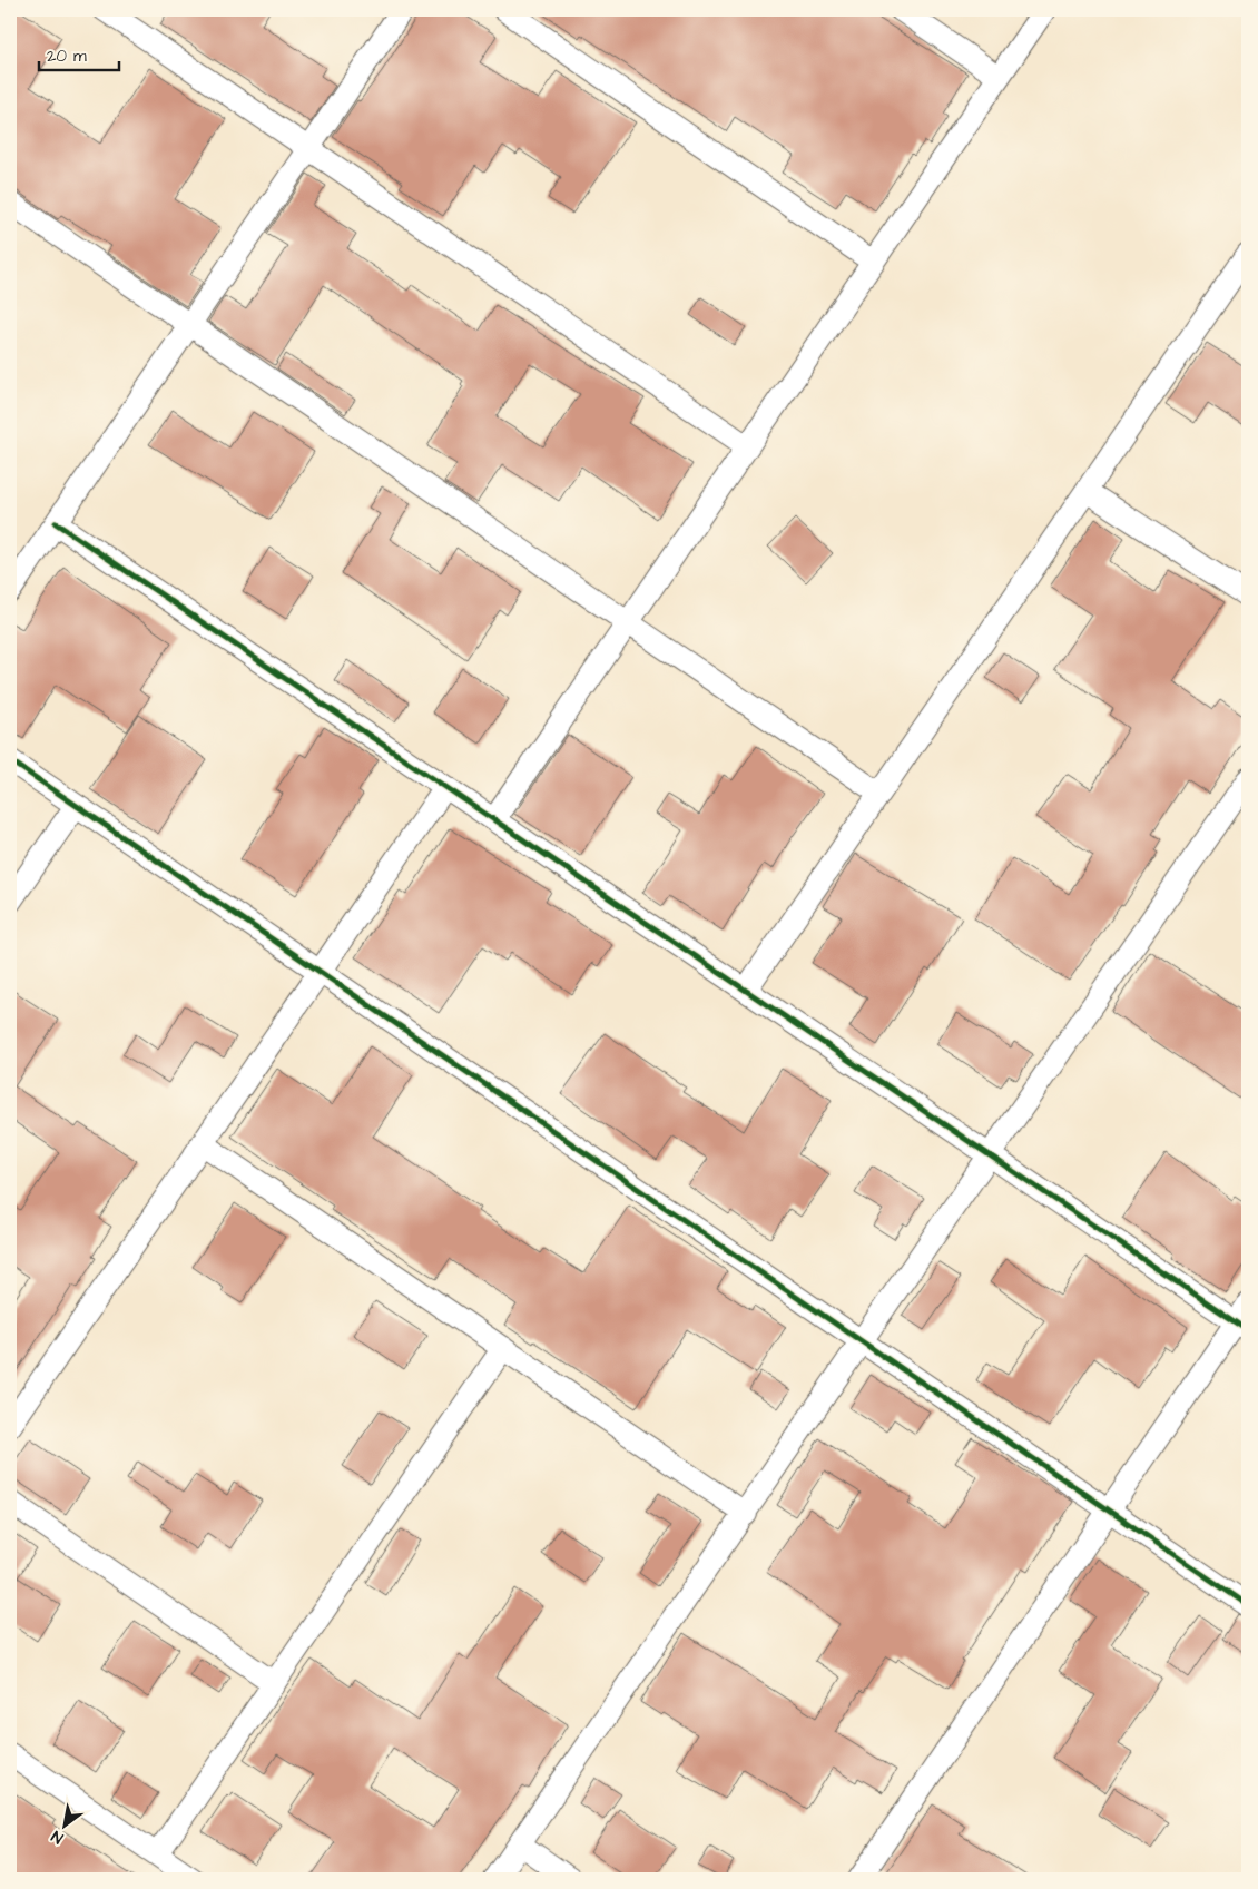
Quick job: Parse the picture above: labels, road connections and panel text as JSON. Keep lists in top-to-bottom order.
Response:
{
  "scale_bar": "20 m",
  "north": "bottom left"
}
